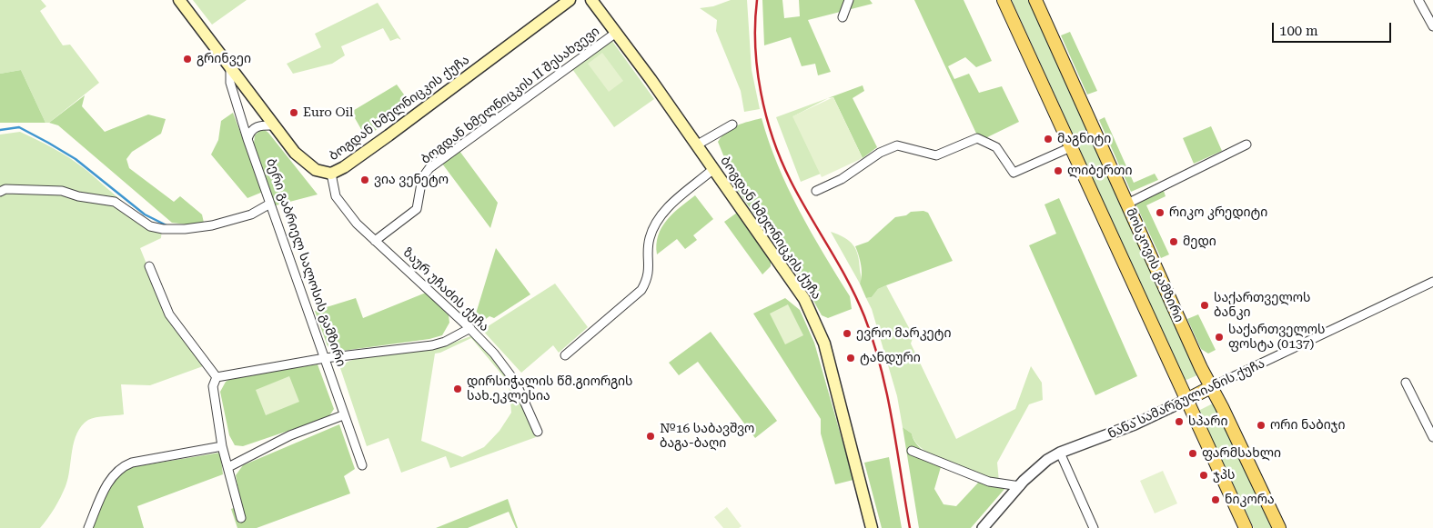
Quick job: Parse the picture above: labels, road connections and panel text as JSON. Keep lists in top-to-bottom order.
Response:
{
  "streets": {
    "main road": [
      "ბოგდან ხმელნიცკის ქუჩა",
      "ბერი გაბრიელ სალოსის გამზირი",
      "მოსკოვის გამზირი",
      "ნანა სამარგულიანის ქუჩა"
    ],
    "street": ["ბოგდან ხმელნიცკის II შესახვევი", "ზაურ უჩაძის ქუჩა"]
  },
  "crossings": [
    ["ბოგდან ხმელნიცკის II შესახვევი", "ბოგდან ხმელნიცკის ქუჩა"],
    ["ბოგდან ხმელნიცკის II შესახვევი", "ზაურ უჩაძის ქუჩა"],
    ["ბოგდან ხმელნიცკის ქუჩა", "ბერი გაბრიელ სალოსის გამზირი"],
    ["ბოგდან ხმელნიცკის ქუჩა", "ზაურ უჩაძის ქუჩა"],
    ["ბერი გაბრიელ სალოსის გამზირი", "ზაურ უჩაძის ქუჩა"],
    ["მოსკოვის გამზირი", "ნანა სამარგულიანის ქუჩა"]
  ],
  "places": [
    "გრინვეი",
    "Euro Oil",
    "მაგნიტი",
    "ლიბერთი",
    "ვია ვენეტო",
    "რიკო კრედიტი",
    "მედი",
    "საქართველოს ბანკი",
    "ევრო მარკეტი",
    "საქართველოს ფოსტა (0137)",
    "ტანდური",
    "დირსიჭალის წმ.გიორგის სახ.ეკლესია",
    "სპარი",
    "ორი ნაბიჯი",
    "№16 საბავშვო ბაგა-ბაღი",
    "ფარმსახლი",
    "ჯპს",
    "ნიკორა"
  ],
  "scale_bar": "100 m"
}
